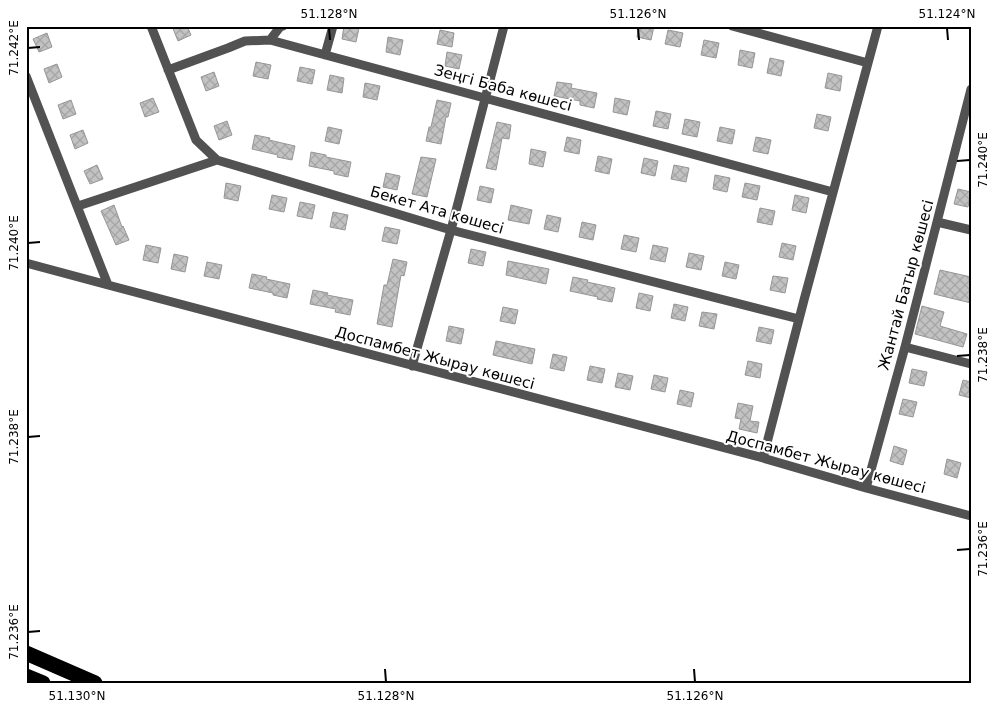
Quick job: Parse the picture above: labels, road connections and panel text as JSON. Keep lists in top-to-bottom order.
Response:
{
  "streets": {
    "street": [
      "Зеңгі Баба көшесі",
      "Бекет Ата көшесі",
      "Жантай Батыр көшесі",
      "Доспамбет Жырау көшесі"
    ]
  },
  "crossings": [
    ["Зеңгі Баба көшесі", "Бекет Ата көшесі"],
    ["Жантай Батыр көшесі", "Доспамбет Жырау көшесі"]
  ],
  "coordinates": [
    "51.128°N",
    "51.126°N",
    "51.124°N",
    "71.242°E",
    "71.240°E",
    "71.238°E",
    "71.236°E",
    "51.130°N"
  ]
}
